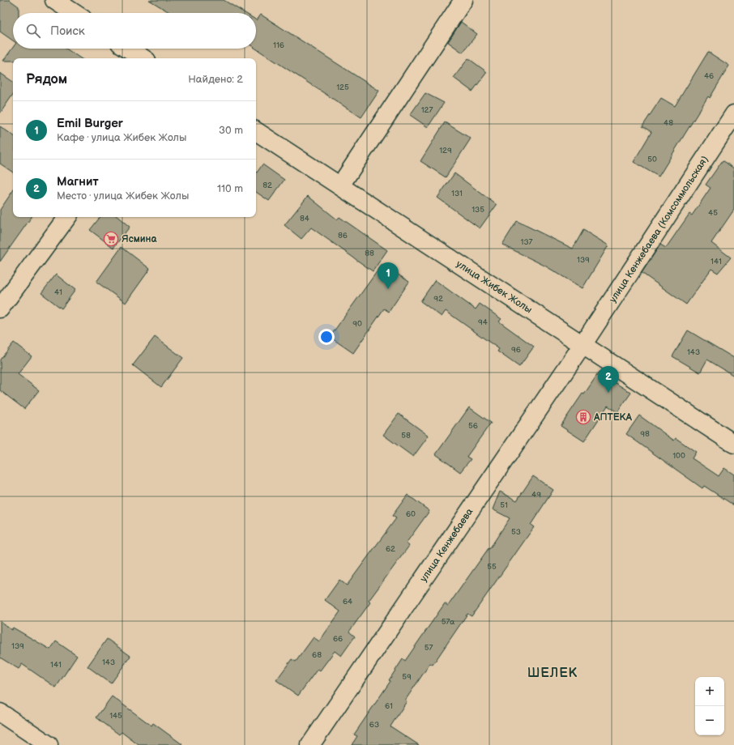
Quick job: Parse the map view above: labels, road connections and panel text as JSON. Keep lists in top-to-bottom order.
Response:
{
  "streets": {
    "street": ["улица Кенжебаева (Комсоммольская)", "улица Жибек Жолы", "улица Кенжебаева"]
  },
  "crossings": [
    ["улица Кенжебаева (Комсоммольская)", "улица Жибек Жолы"],
    ["улица Кенжебаева (Комсоммольская)", "улица Кенжебаева"],
    ["улица Жибек Жолы", "улица Кенжебаева"]
  ],
  "districts": ["ШЕЛЕК"],
  "places": {
    "supermarket": ["Ясмина"],
    "building": ["АПТЕКА"]
  },
  "house_numbers": [
    "116",
    "46",
    "125",
    "127",
    "48",
    "129",
    "50",
    "82",
    "131",
    "135",
    "45",
    "84",
    "86",
    "137",
    "88",
    "139",
    "141",
    "41",
    "92",
    "94",
    "90",
    "96",
    "143",
    "56",
    "98",
    "58",
    "100",
    "49",
    "51",
    "60",
    "53",
    "62",
    "55",
    "64",
    "57а",
    "66",
    "139",
    "57",
    "68",
    "143",
    "141",
    "59",
    "61",
    "145",
    "63"
  ],
  "page": {
    "search": "Поиск",
    "heading": ["Рядом", "Найдено: 2"],
    "list": [
      {
        "mark": "1",
        "name": "Emil Burger",
        "note": "Кафе · улица Жибек Жолы",
        "value": "30 m"
      },
      {
        "mark": "2",
        "name": "Магнит",
        "note": "Место · улица Жибек Жолы",
        "value": "110 m"
      }
    ],
    "pins": ["1", "2"],
    "map_buttons": ["+", "−"]
  }
}
